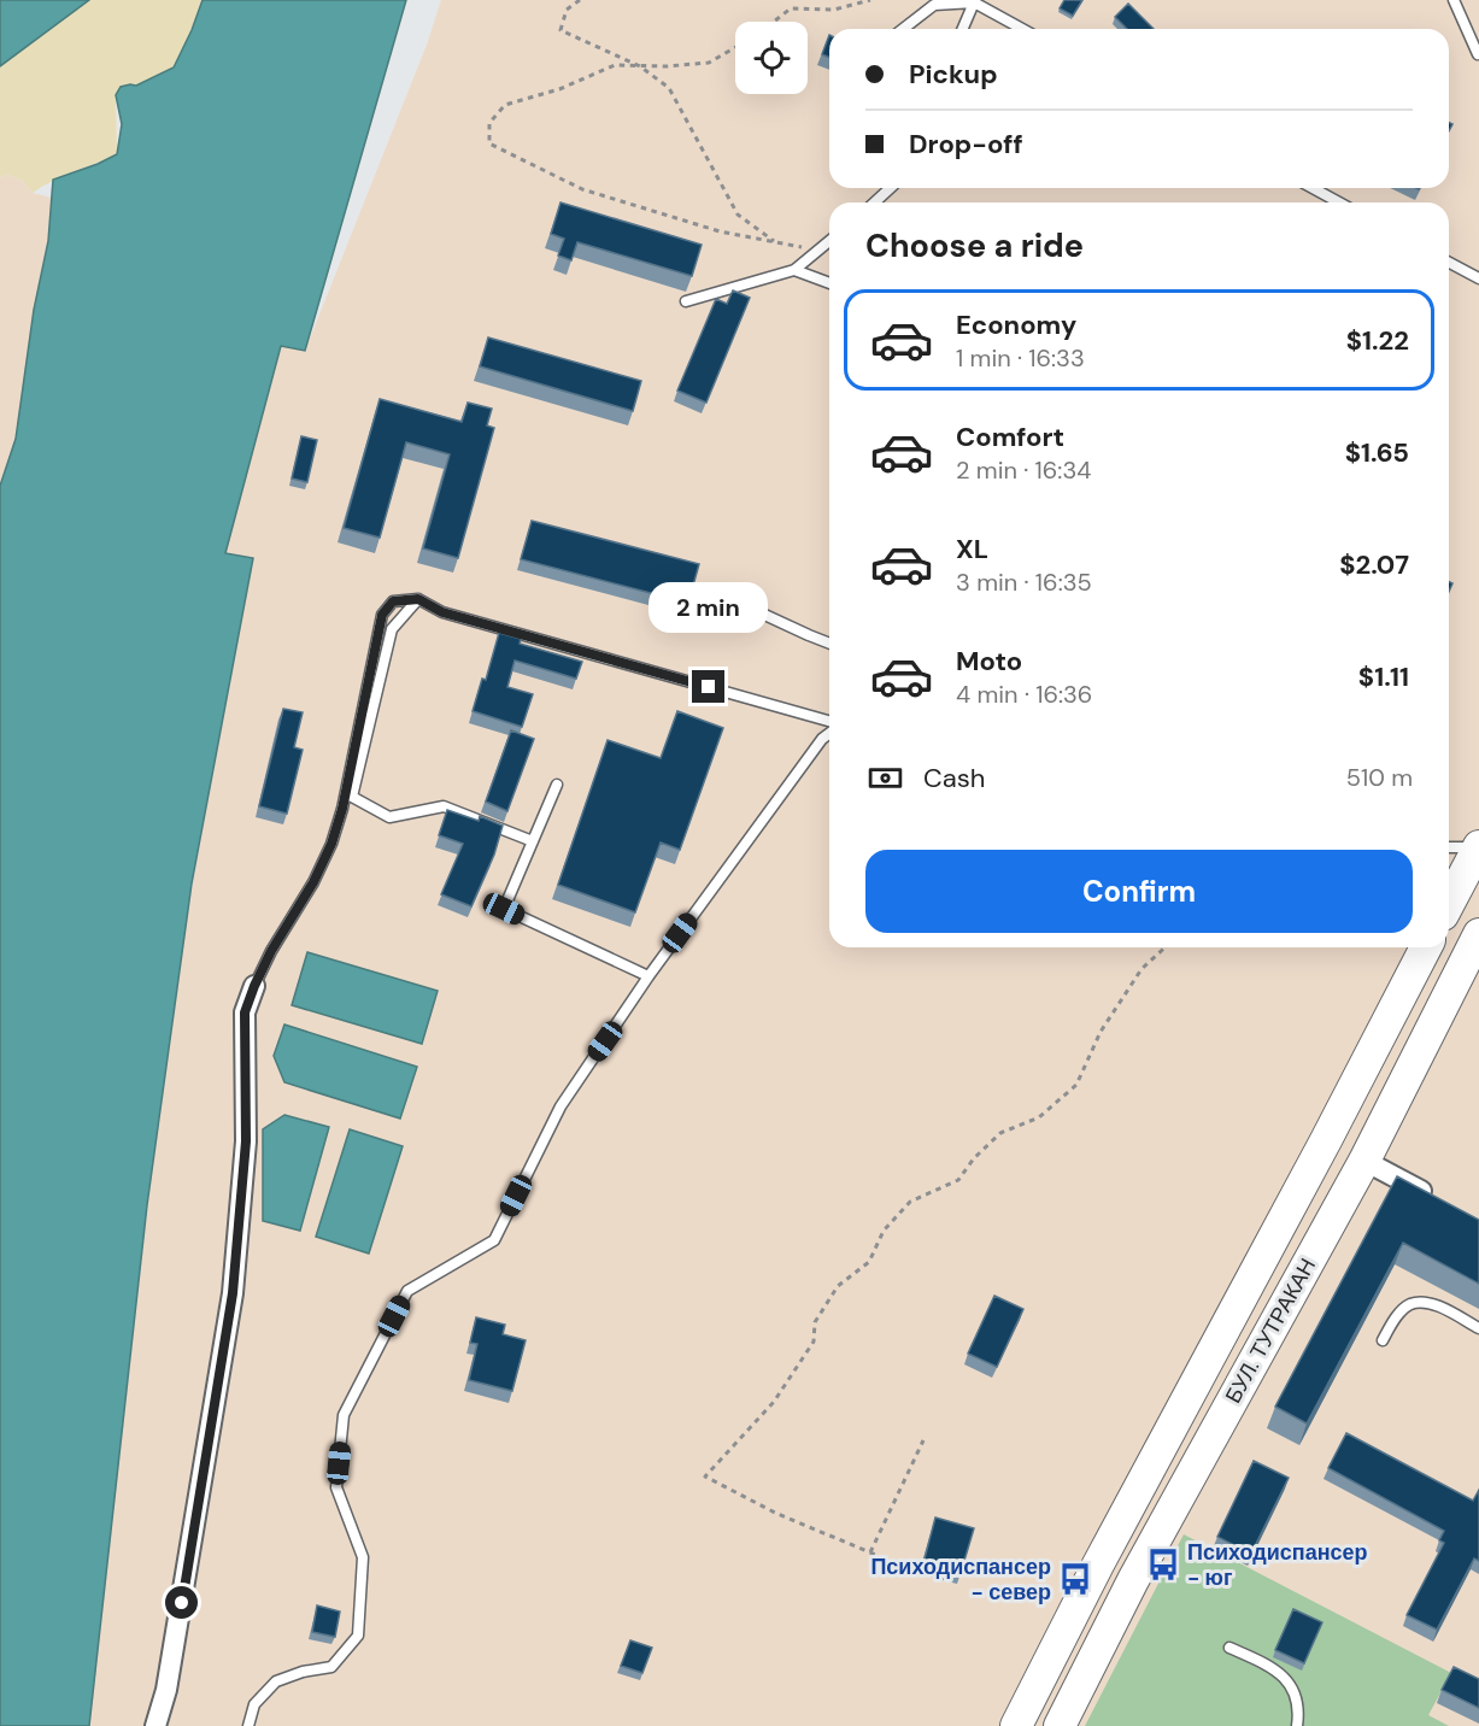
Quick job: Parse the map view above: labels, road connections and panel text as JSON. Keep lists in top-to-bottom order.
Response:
{
  "streets": {
    "main road": ["БУЛ. ТУТРАКАН"]
  },
  "places": {
    "bus stop": ["Психодиспансер - юг", "Психодиспансер - север"]
  },
  "page": {
    "banner": ["Pickup", "Drop-off"],
    "heading": "Choose a ride",
    "list": [
      {
        "name": "Economy",
        "note": "1 min · 16:33",
        "value": "$1.22"
      },
      {
        "name": "Comfort",
        "note": "2 min · 16:34",
        "value": "$1.65"
      },
      {
        "name": "XL",
        "note": "3 min · 16:35",
        "value": "$2.07"
      },
      {
        "name": "Moto",
        "note": "4 min · 16:36",
        "value": "$1.11"
      }
    ],
    "bubble": "2 min",
    "pay": ["Cash", "510 m"],
    "buttons": "Confirm"
  }
}
